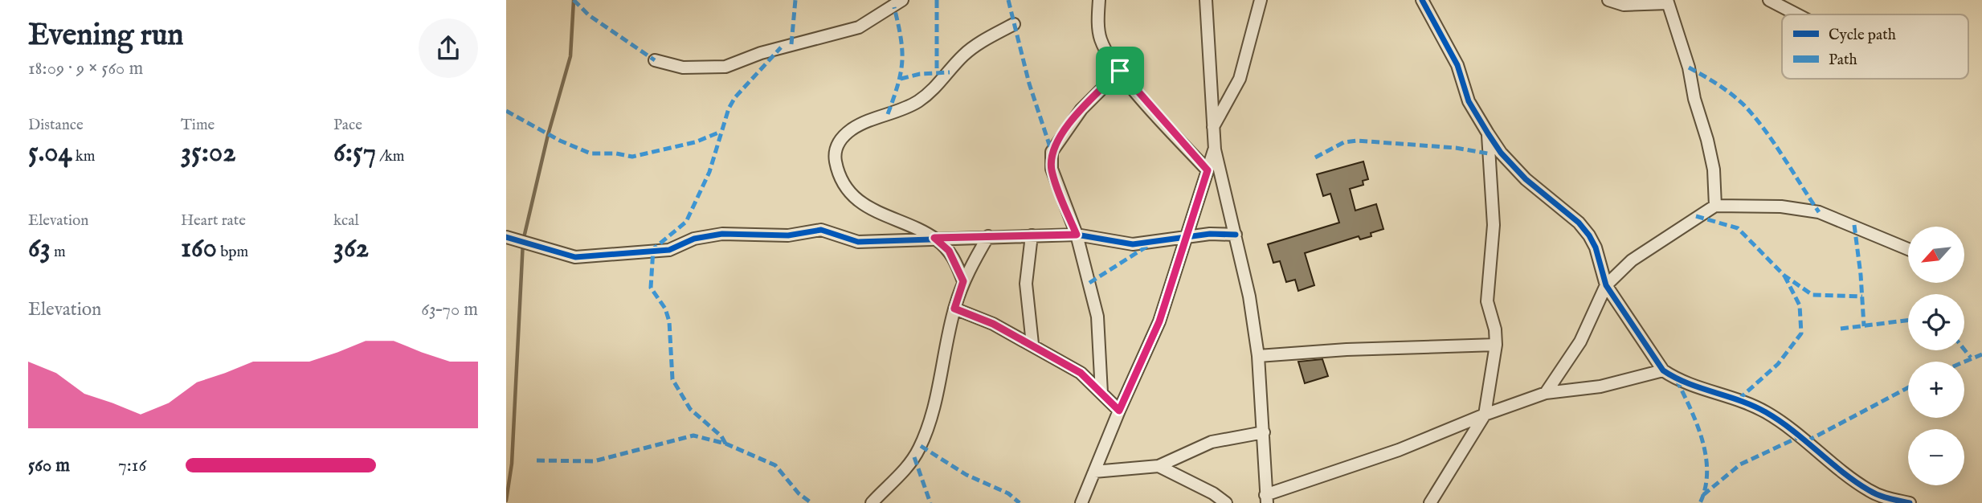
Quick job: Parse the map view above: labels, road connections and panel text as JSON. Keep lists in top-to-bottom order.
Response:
{
  "legend": ["Cycle path", "Path"],
  "north": "bottom left",
  "page": {
    "heading": ["Evening run", "18:09 · 9 × 560 m"],
    "stats": [
      ["Distance", "5.04 km"],
      ["Time", "35:02"],
      ["Pace", "6:57 /km"],
      ["Elevation", "63 m"],
      ["Heart rate", "160 bpm"],
      ["kcal", "362"]
    ],
    "map_buttons": ["+", "−"],
    "chart": ["Elevation", "63–70 m"],
    "list": [
      {
        "name": "560 m",
        "note": "7:16"
      }
    ]
  }
}
